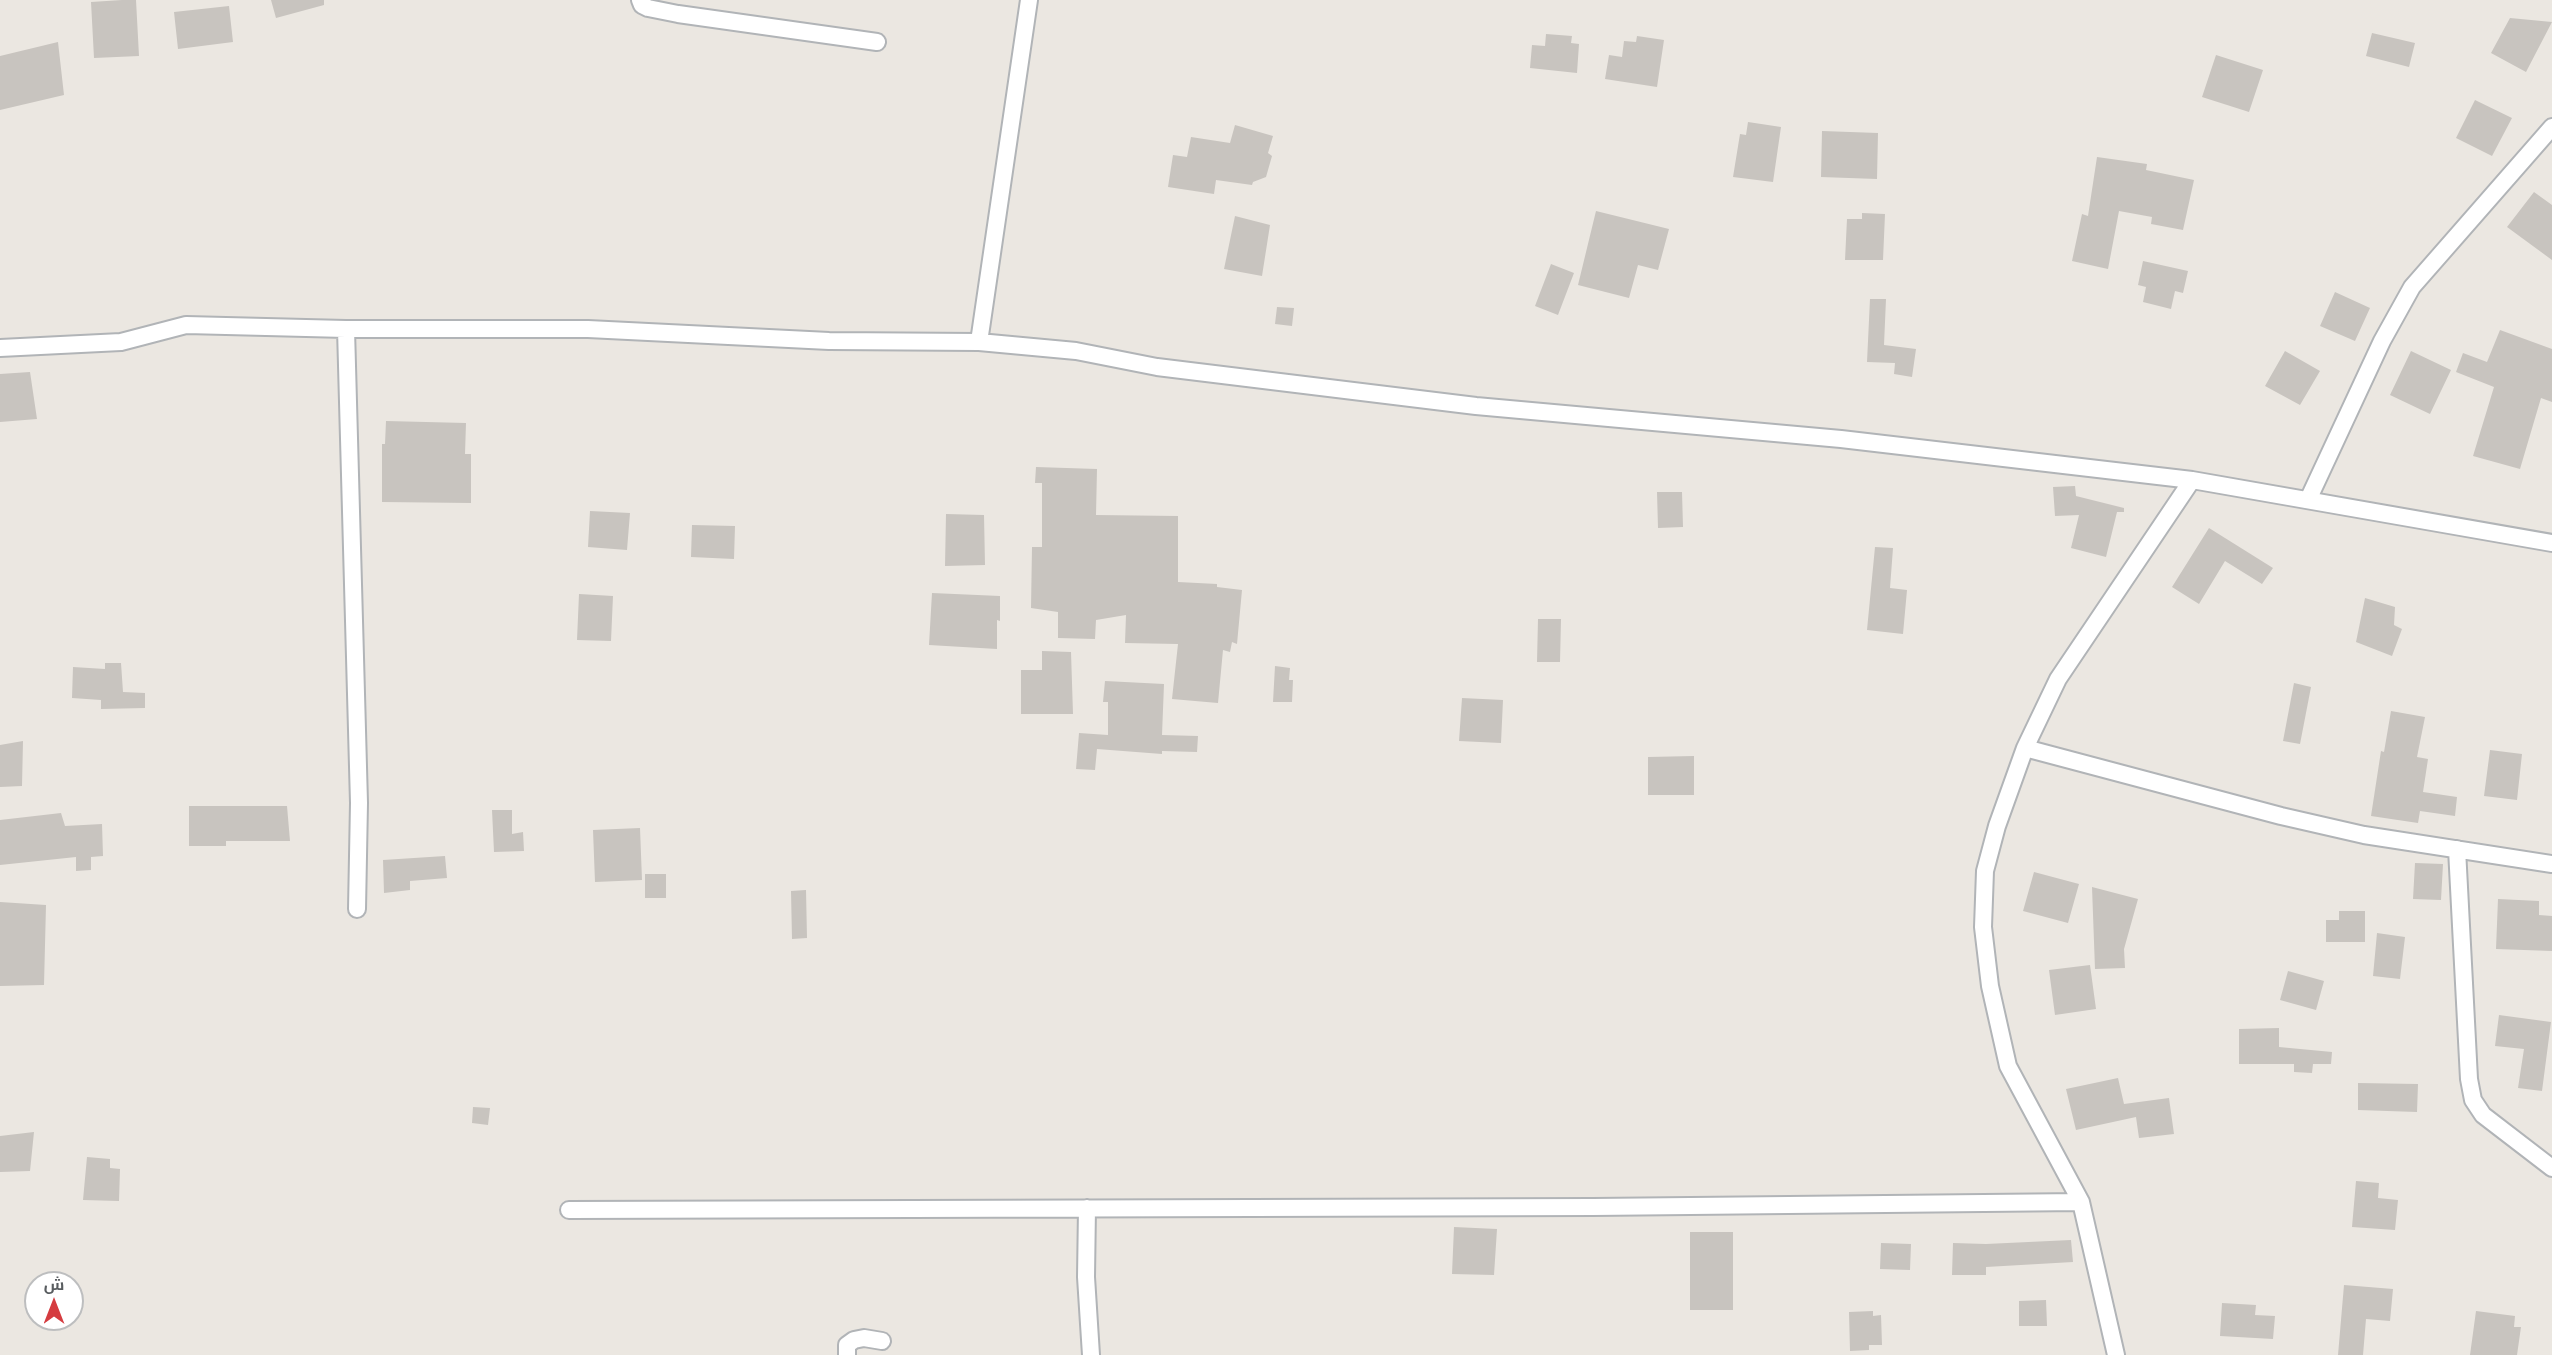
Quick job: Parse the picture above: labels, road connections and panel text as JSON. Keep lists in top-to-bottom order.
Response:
{
  "north": "top"
}
